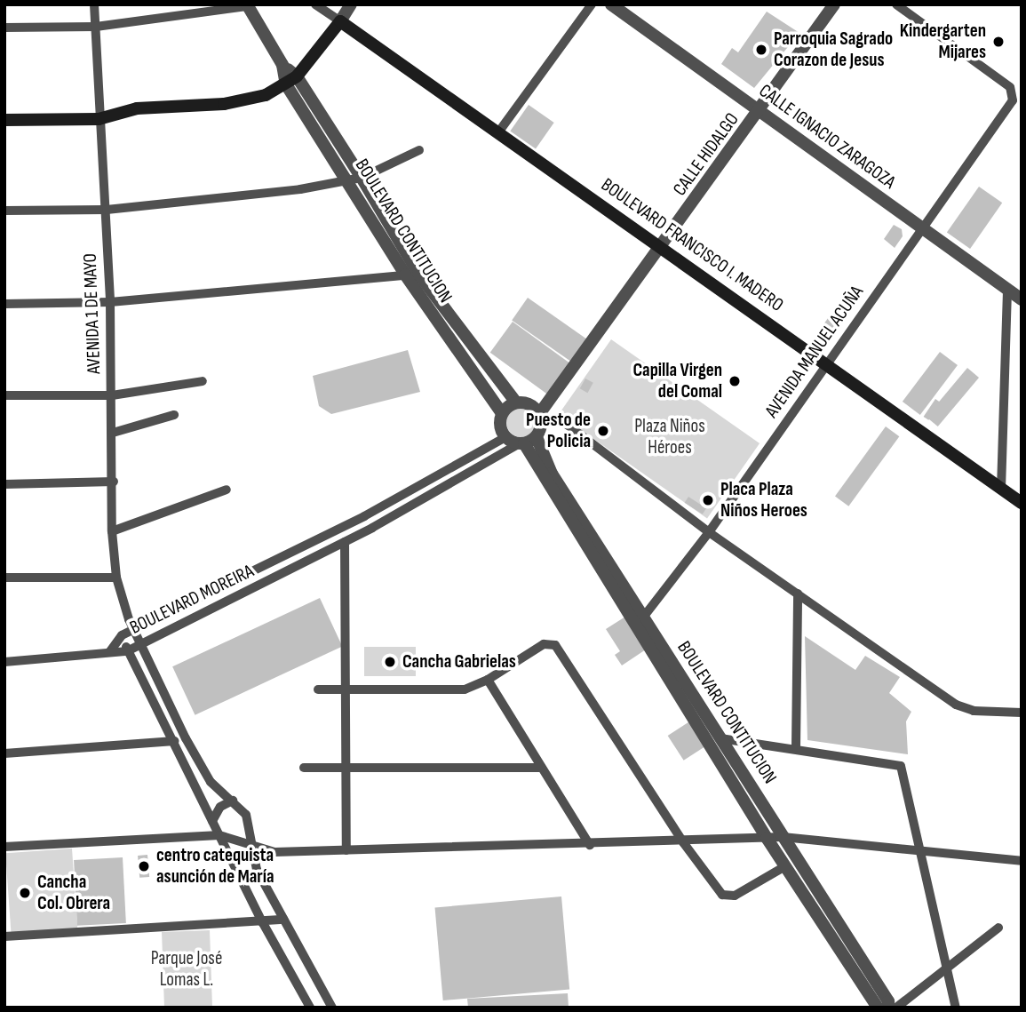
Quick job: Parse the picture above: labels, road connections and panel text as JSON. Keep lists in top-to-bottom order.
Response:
{
  "streets": {
    "main road": ["BOULEVARD FRANCISCO I. MADERO"],
    "street": [
      "CALLE IGNACIO ZARAGOZA",
      "CALLE HIDALGO",
      "BOULEVARD CONTITUCION",
      "AVENIDA 1 DE MAYO",
      "AVENIDA MANUEL ACUÑA",
      "BOULEVARD MOREIRA"
    ]
  },
  "crossings": [
    ["CALLE IGNACIO ZARAGOZA", "CALLE HIDALGO"],
    ["CALLE IGNACIO ZARAGOZA", "AVENIDA MANUEL ACUÑA"],
    ["CALLE HIDALGO", "BOULEVARD CONTITUCION"],
    ["CALLE HIDALGO", "BOULEVARD FRANCISCO I. MADERO"],
    ["CALLE HIDALGO", "BOULEVARD MOREIRA"],
    ["BOULEVARD CONTITUCION", "AVENIDA MANUEL ACUÑA"],
    ["BOULEVARD CONTITUCION", "BOULEVARD MOREIRA"],
    ["BOULEVARD FRANCISCO I. MADERO", "AVENIDA MANUEL ACUÑA"],
    ["AVENIDA 1 DE MAYO", "BOULEVARD MOREIRA"]
  ],
  "parks": ["Plaza Niños Héroes", "Parque José Lomas L."],
  "places": [
    "Kindergarten Mijares",
    "Parroquia Sagrado Corazon de Jesus",
    "Capilla Virgen del Comal",
    "Puesto de Policia",
    "Placa Plaza Niños Heroes",
    "Cancha Gabrielas",
    "centro catequista asunción de María",
    "Cancha Col. Obrera"
  ]
}
